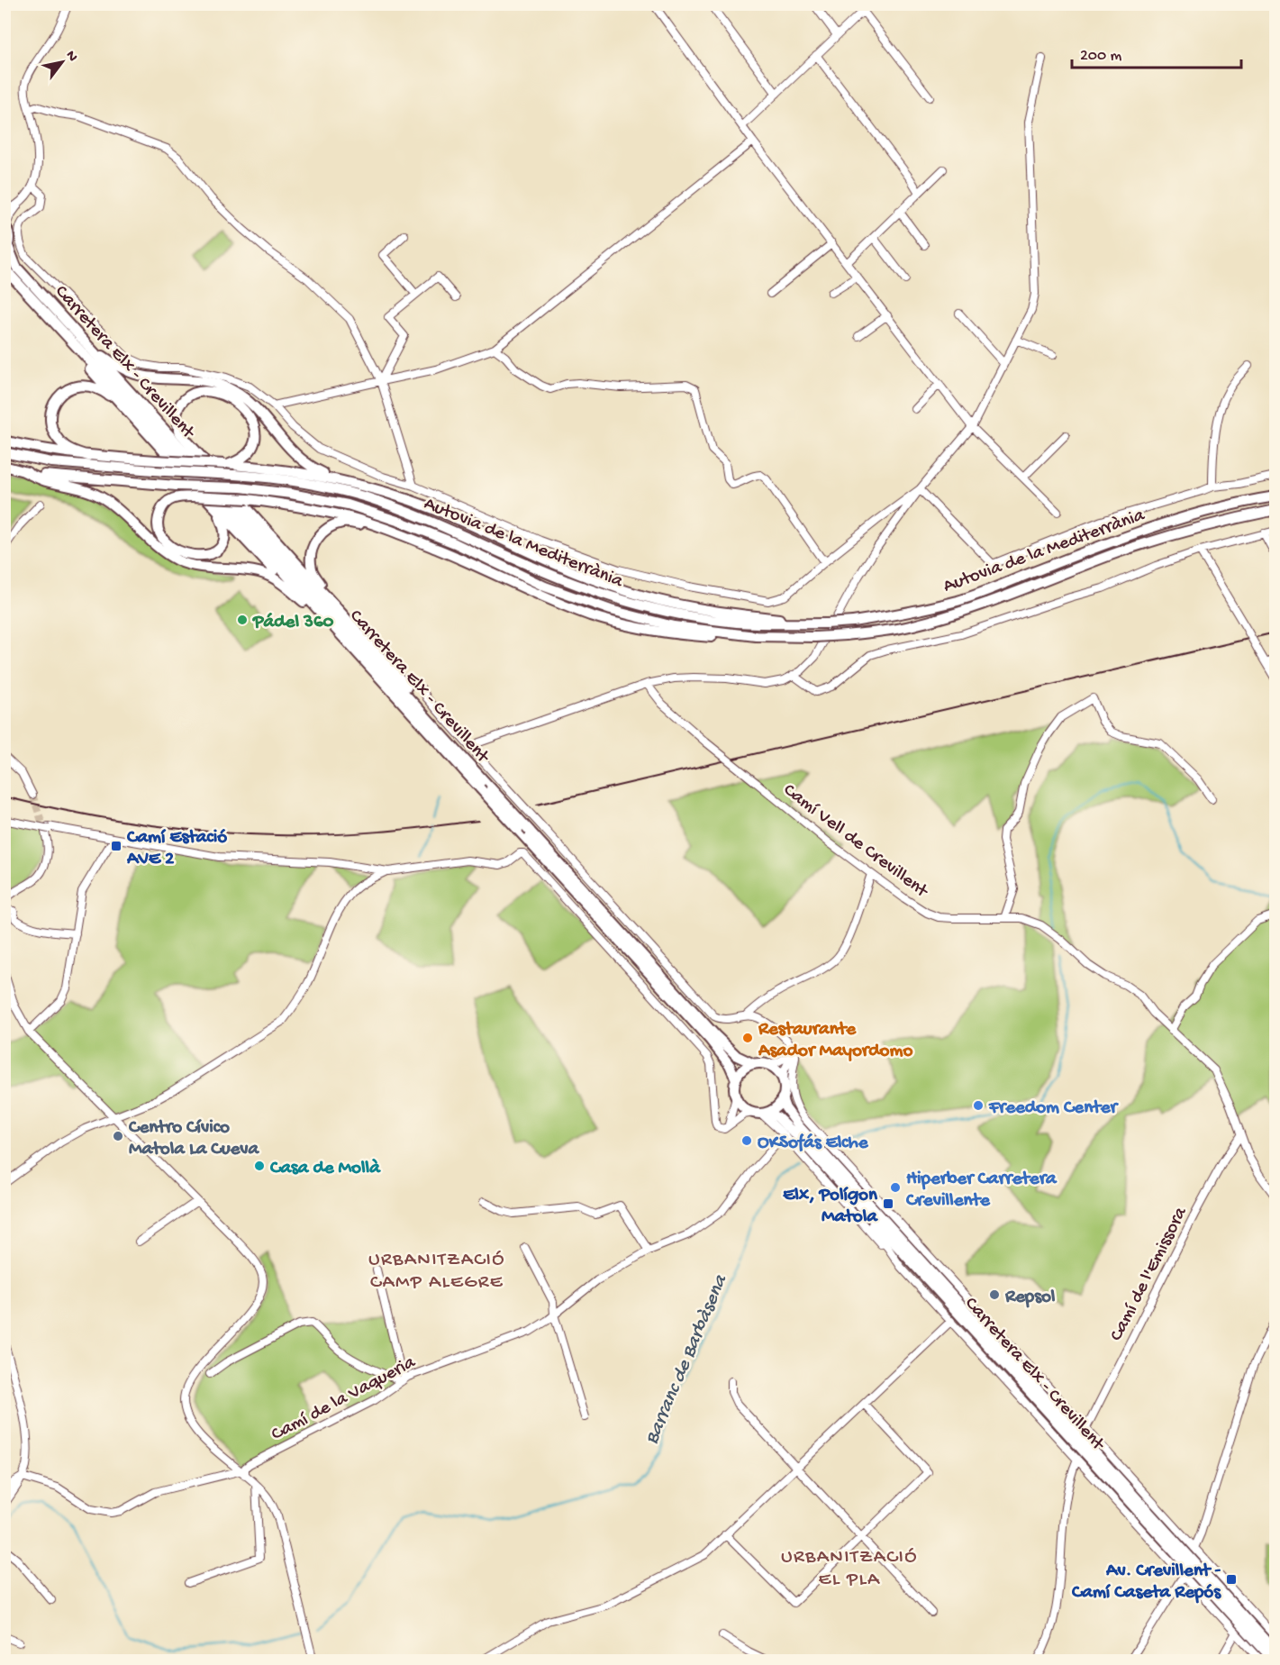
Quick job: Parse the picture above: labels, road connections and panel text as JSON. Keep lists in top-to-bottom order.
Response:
{
  "streets": {
    "highway": ["Carretera Elx - Crevillent", "Autovia de la Mediterrània"],
    "street": ["Camí Vell de Crevillent", "Camí de l'Emissora", "Camí de la Vaqueria"]
  },
  "crossings": [
    ["Camí Vell de Crevillent", "Camí de l'Emissora"]
  ],
  "districts": ["URBANITZACIÓ CAMP ALEGRE", "URBANITZACIÓ EL PLA"],
  "water": ["Barranc de Barbàsena"],
  "places": {
    "other": [
      "Pádel 360",
      "Restaurante Asador Mayordomo",
      "Freedom Center",
      "Centro Cívico Matola La Cueva",
      "OKSofás Elche",
      "Casa de Mollà",
      "Hiperber Carretera Crevillente",
      "Repsol"
    ],
    "transit": ["Camí Estació AVE 2", "Elx, Polígon Matola", "Av. Crevillent - Camí Caseta Repós"]
  },
  "scale_bar": "200 m",
  "north": "top right"
}
